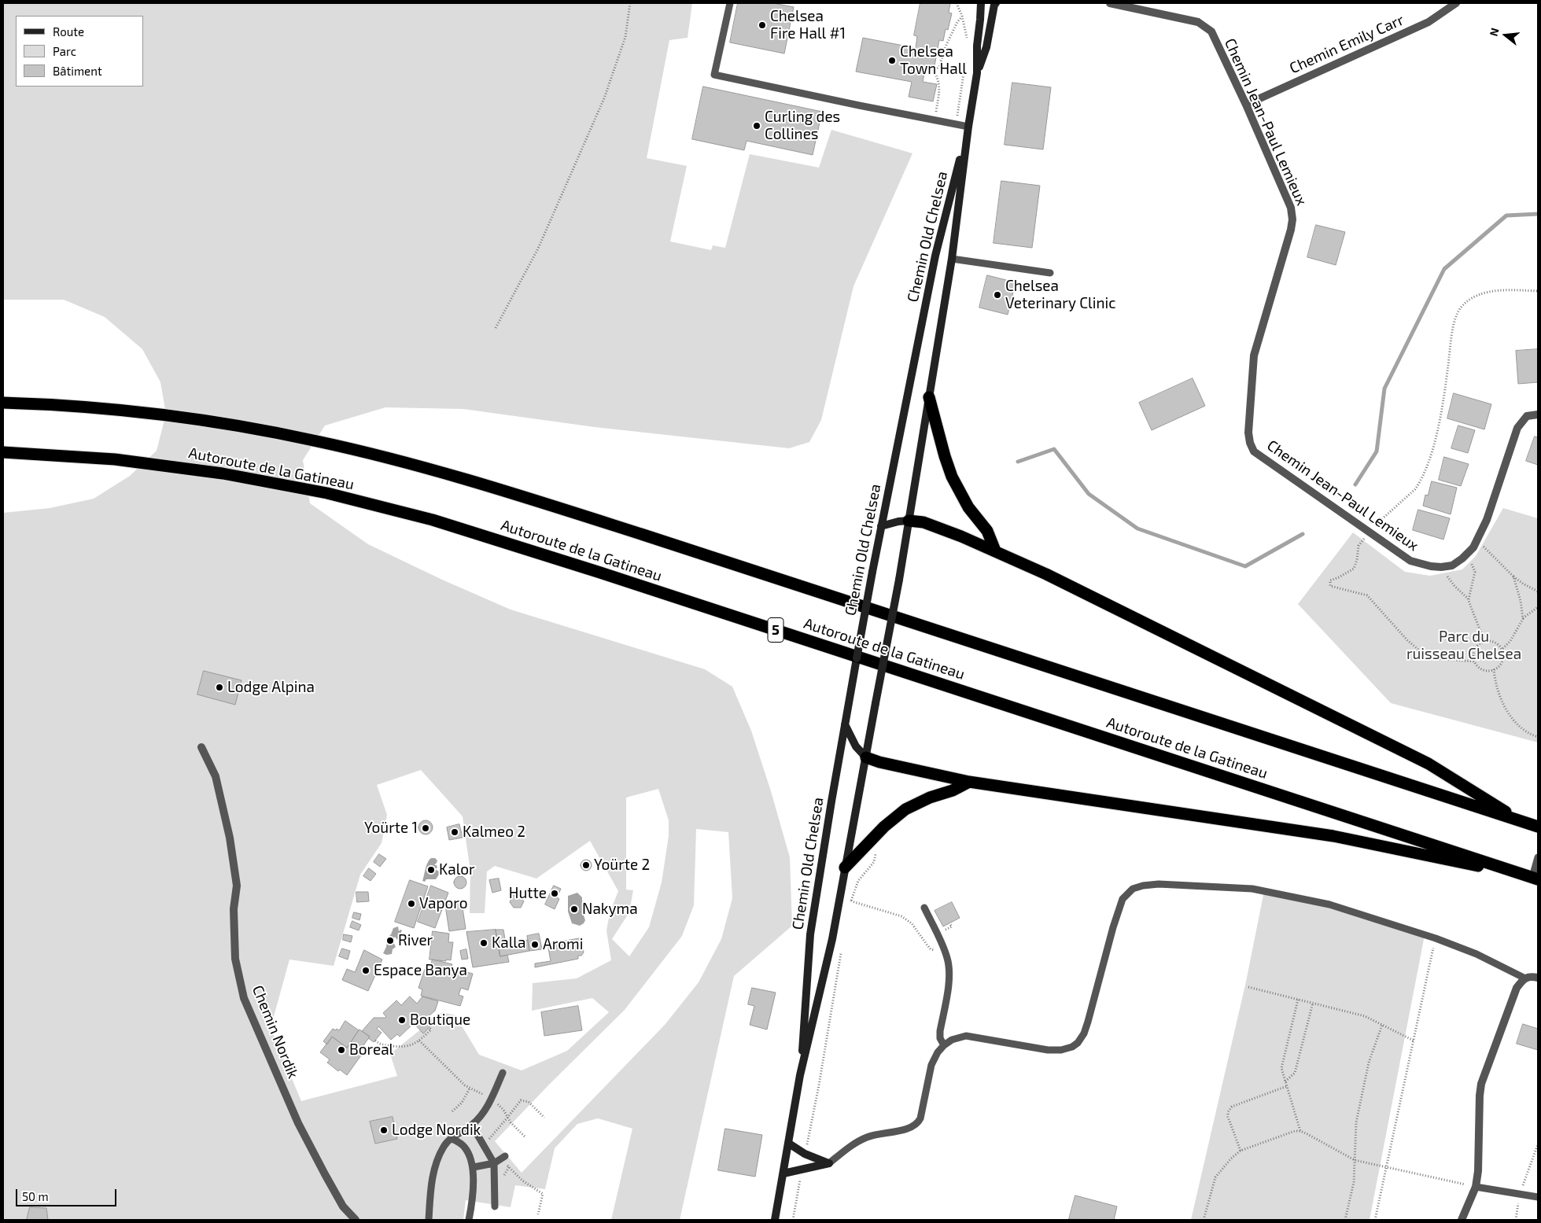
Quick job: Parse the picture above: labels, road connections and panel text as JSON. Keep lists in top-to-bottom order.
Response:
{
  "streets": {
    "highway": ["Autoroute de la Gatineau", "5"],
    "street": [
      "Chemin Emily Carr",
      "Chemin Jean-Paul Lemieux",
      "Chemin Old Chelsea",
      "Chemin Nordik"
    ]
  },
  "crossings": [
    ["Chemin Emily Carr", "Chemin Jean-Paul Lemieux"]
  ],
  "parks": ["Parc du ruisseau Chelsea"],
  "places": [
    "Chelsea Fire Hall #1",
    "Chelsea Town Hall",
    "Curling des Collines",
    "Chelsea Veterinary Clinic",
    "Lodge Alpina",
    "Yoürte 1",
    "Kalmeo 2",
    "Yoürte 2",
    "Kalor",
    "Hutte",
    "Vaporo",
    "Nakyma",
    "River",
    "Kalla",
    "Aromi",
    "Espace Banya",
    "Boutique",
    "Boreal",
    "Lodge Nordik"
  ],
  "legend": ["Route", "Parc", "Bâtiment"],
  "scale_bar": "50 m",
  "north": "left"
}
